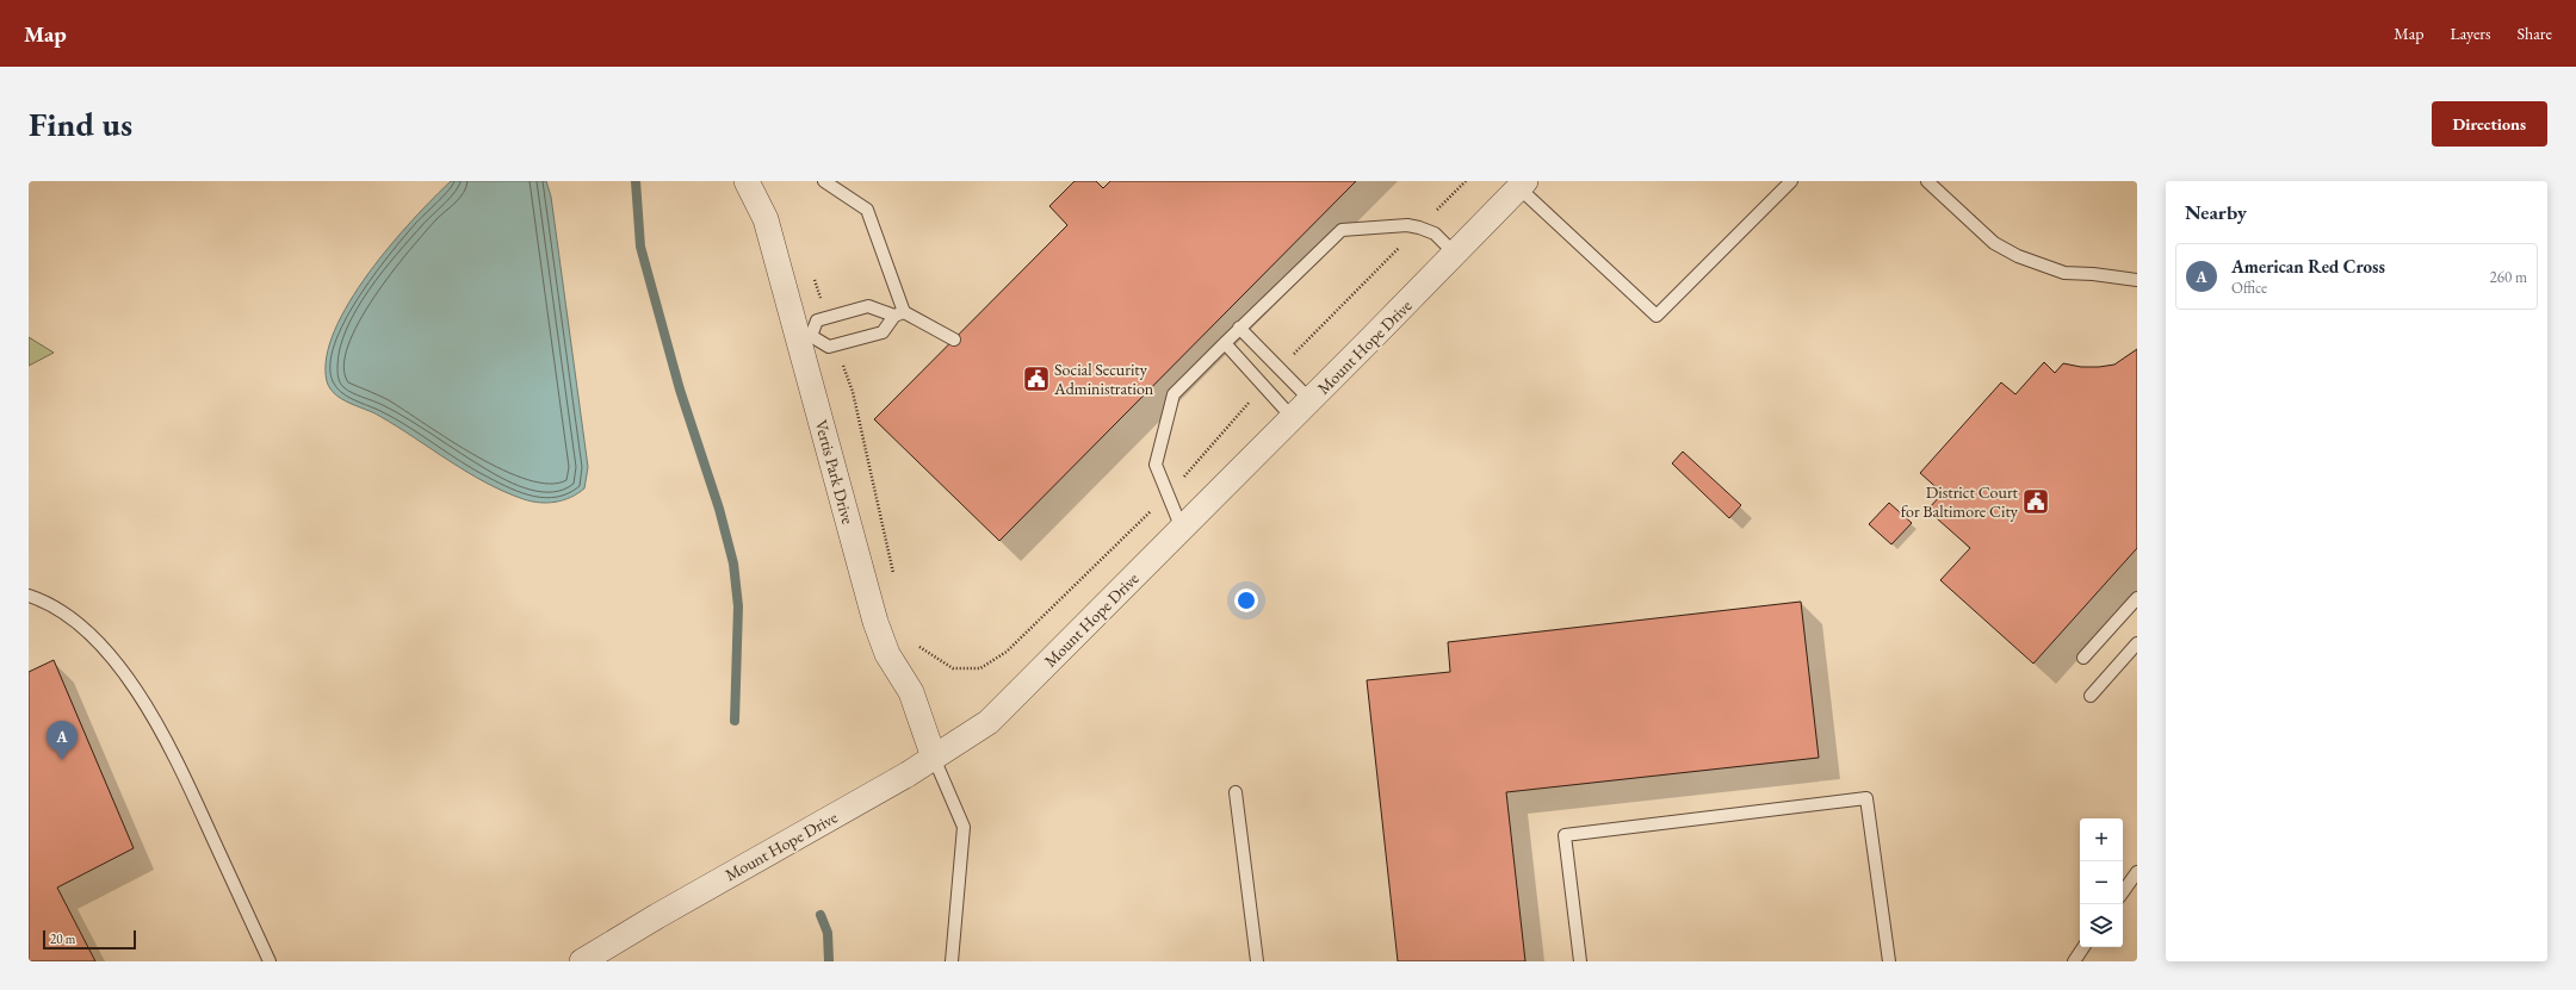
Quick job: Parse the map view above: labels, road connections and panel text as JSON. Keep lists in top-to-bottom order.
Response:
{
  "streets": {
    "street": ["Mount Hope Drive", "Vertis Park Drive"]
  },
  "crossings": [
    ["Mount Hope Drive", "Vertis Park Drive"]
  ],
  "places": {
    "public building": ["Social Security Administration", "District Court for Baltimore City"]
  },
  "scale_bar": "20 m",
  "page": {
    "header": "Map",
    "nav": ["Map", "Layers", "Share"],
    "buttons": "Directions",
    "title": "Find us",
    "heading": "Nearby",
    "list": [
      {
        "mark": "A",
        "name": "American Red Cross",
        "note": "Office",
        "value": "260 m"
      }
    ],
    "pins": "A",
    "map_buttons": ["+", "−"],
    "scale": "20 m"
  }
}
